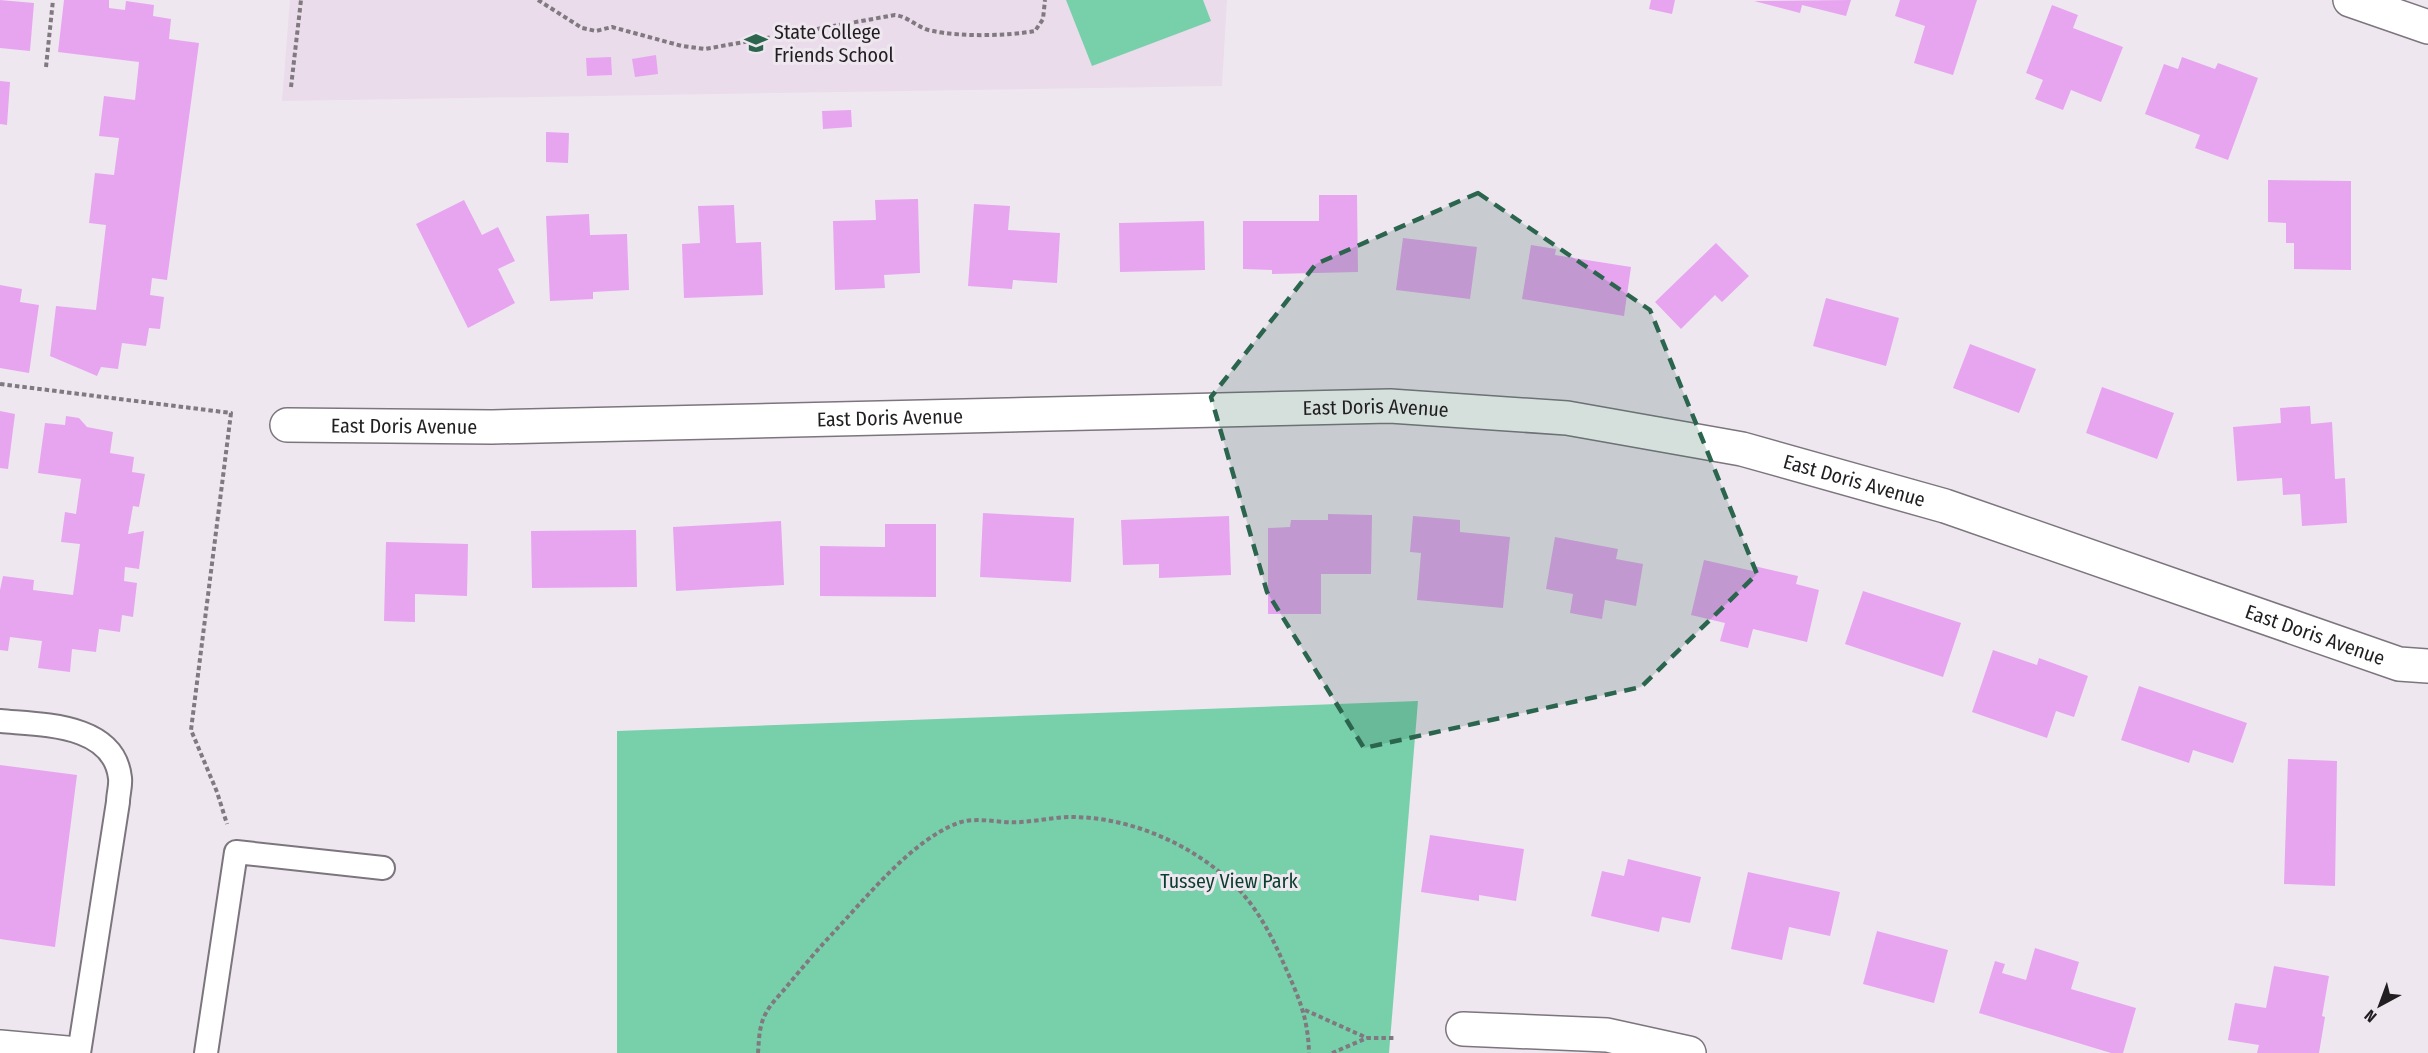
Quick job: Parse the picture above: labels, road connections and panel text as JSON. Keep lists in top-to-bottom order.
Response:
{
  "streets": {
    "street": ["East Doris Avenue"]
  },
  "parks": ["Tussey View Park"],
  "places": {
    "school or university": ["State College Friends School"]
  },
  "north": "bottom left"
}
